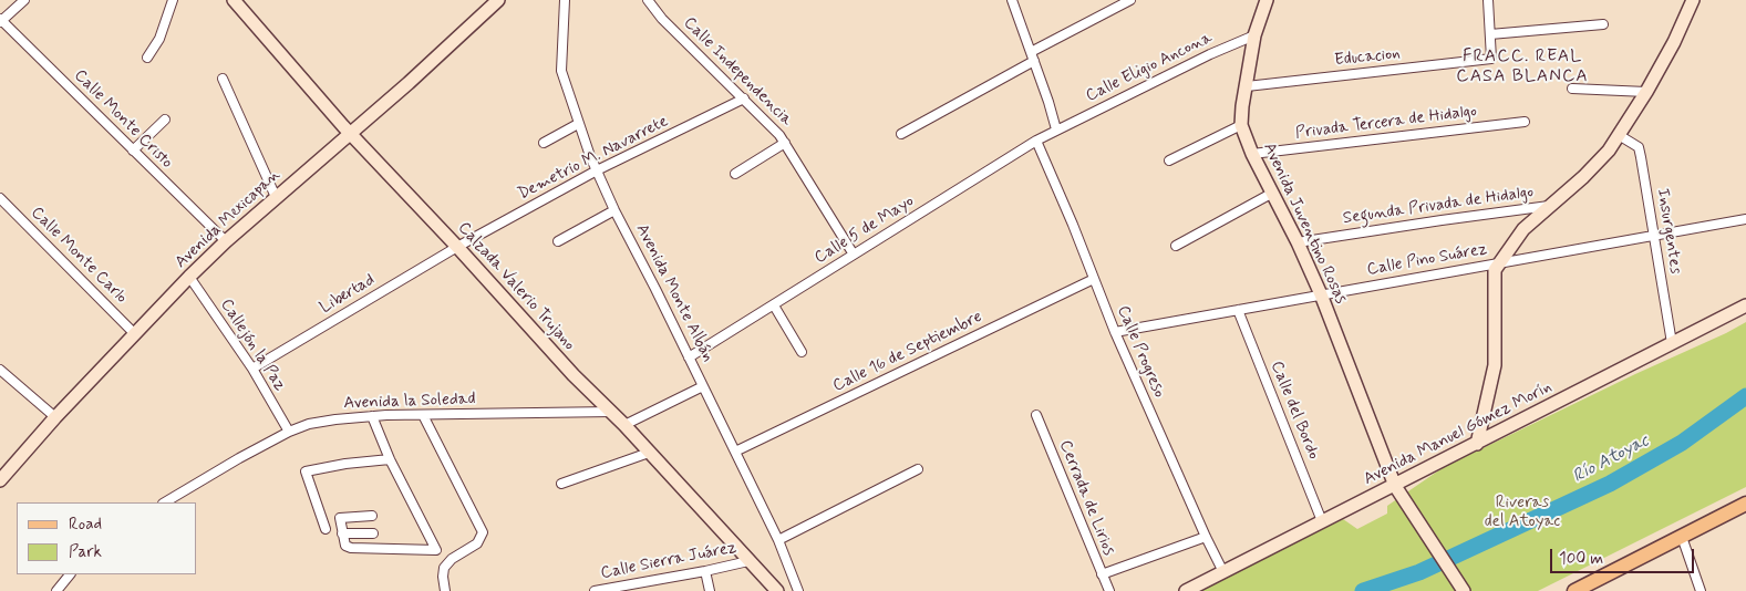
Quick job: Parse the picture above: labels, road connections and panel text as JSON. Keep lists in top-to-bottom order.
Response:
{
  "streets": {
    "street": [
      "Educacion",
      "Calle Eligio Ancona",
      "Calle Independencia",
      "Calle Monte Cristo",
      "Privada Tercera de Hidalgo",
      "Demetrio M. Navarrete",
      "Segunda Privada de Hidalgo",
      "Avenida Mexicapan",
      "Avenida Juventino Rosas",
      "Calle 5 de Mayo",
      "Insurgentes",
      "Calle Monte Carlo",
      "Calle Pino Suárez",
      "Calzada Valerio Trujano",
      "Avenida Monte Albán",
      "Libertad",
      "Callejón la Paz",
      "Calle 16 de Septiembre",
      "Calle Progreso",
      "Avenida la Soledad",
      "Calle del Bordo",
      "Avenida Manuel Gómez Morín",
      "Cerrada de Lirios",
      "Calle Sierra Juárez"
    ]
  },
  "crossings": [
    ["Educacion", "Avenida Juventino Rosas"],
    ["Calle Eligio Ancona", "Avenida Juventino Rosas"],
    ["Calle Eligio Ancona", "Calle 5 de Mayo"],
    ["Calle Independencia", "Demetrio M. Navarrete"],
    ["Calle Independencia", "Calle 5 de Mayo"],
    ["Calle Monte Cristo", "Avenida Mexicapan"],
    ["Privada Tercera de Hidalgo", "Avenida Juventino Rosas"],
    ["Demetrio M. Navarrete", "Calzada Valerio Trujano"],
    ["Demetrio M. Navarrete", "Avenida Monte Albán"],
    ["Demetrio M. Navarrete", "Libertad"],
    ["Segunda Privada de Hidalgo", "Avenida Juventino Rosas"],
    ["Avenida Mexicapan", "Calle Monte Carlo"],
    ["Avenida Mexicapan", "Calzada Valerio Trujano"],
    ["Avenida Mexicapan", "Callejón la Paz"],
    ["Avenida Juventino Rosas", "Calle Pino Suárez"],
    ["Avenida Juventino Rosas", "Avenida Manuel Gómez Morín"],
    ["Calle 5 de Mayo", "Avenida Monte Albán"],
    ["Calle 5 de Mayo", "Calle Progreso"],
    ["Insurgentes", "Calle Pino Suárez"],
    ["Insurgentes", "Avenida Manuel Gómez Morín"],
    ["Calle Pino Suárez", "Calle Progreso"],
    ["Calle Pino Suárez", "Calle del Bordo"],
    ["Calzada Valerio Trujano", "Libertad"],
    ["Calzada Valerio Trujano", "Avenida la Soledad"],
    ["Calzada Valerio Trujano", "Calle Sierra Juárez"],
    ["Avenida Monte Albán", "Calle 16 de Septiembre"],
    ["Libertad", "Callejón la Paz"],
    ["Callejón la Paz", "Avenida la Soledad"],
    ["Calle 16 de Septiembre", "Calle Progreso"],
    ["Calle Progreso", "Avenida Manuel Gómez Morín"],
    ["Calle del Bordo", "Avenida Manuel Gómez Morín"]
  ],
  "districts": ["FRACC. REAL CASA BLANCA"],
  "water": ["Río Atoyac"],
  "parks": ["Riveras del Atoyac"],
  "legend": ["Road", "Park"],
  "scale_bar": "100 m"
}
